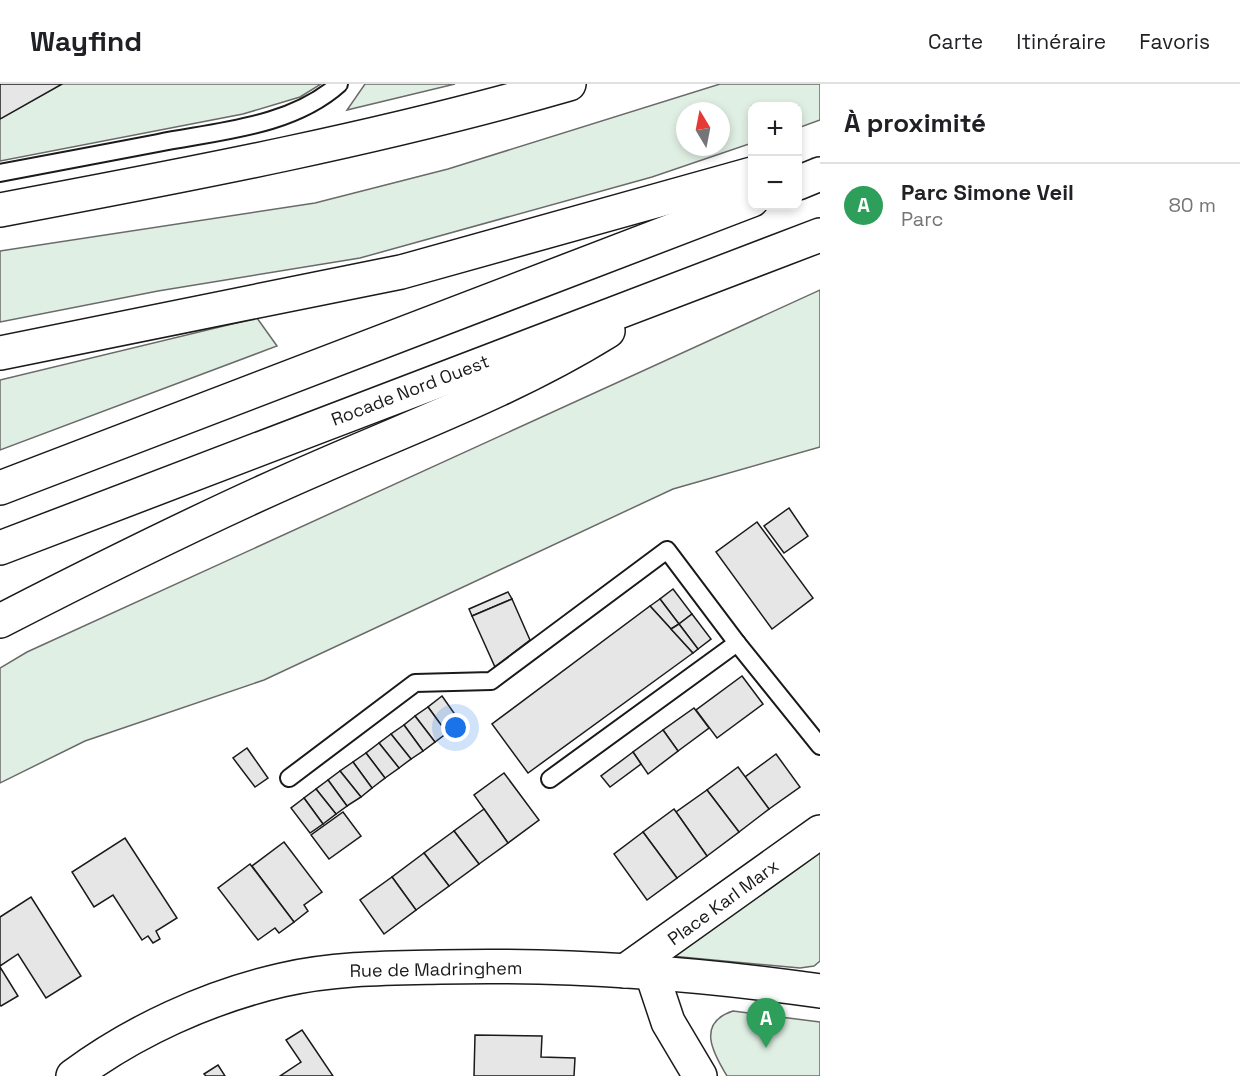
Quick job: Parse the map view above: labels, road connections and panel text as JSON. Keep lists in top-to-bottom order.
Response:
{
  "streets": {
    "main road": ["Rocade Nord Ouest", "Place Karl Marx", "Rue de Madringhem"]
  },
  "crossings": [
    ["Place Karl Marx", "Rue de Madringhem"]
  ],
  "north": "top",
  "page": {
    "header": "Wayfind",
    "nav": ["Carte", "Itinéraire", "Favoris"],
    "heading": "À proximité",
    "map_buttons": ["+", "−"],
    "list": [
      {
        "mark": "A",
        "name": "Parc Simone Veil",
        "note": "Parc",
        "value": "80 m"
      }
    ],
    "pins": "A"
  }
}
